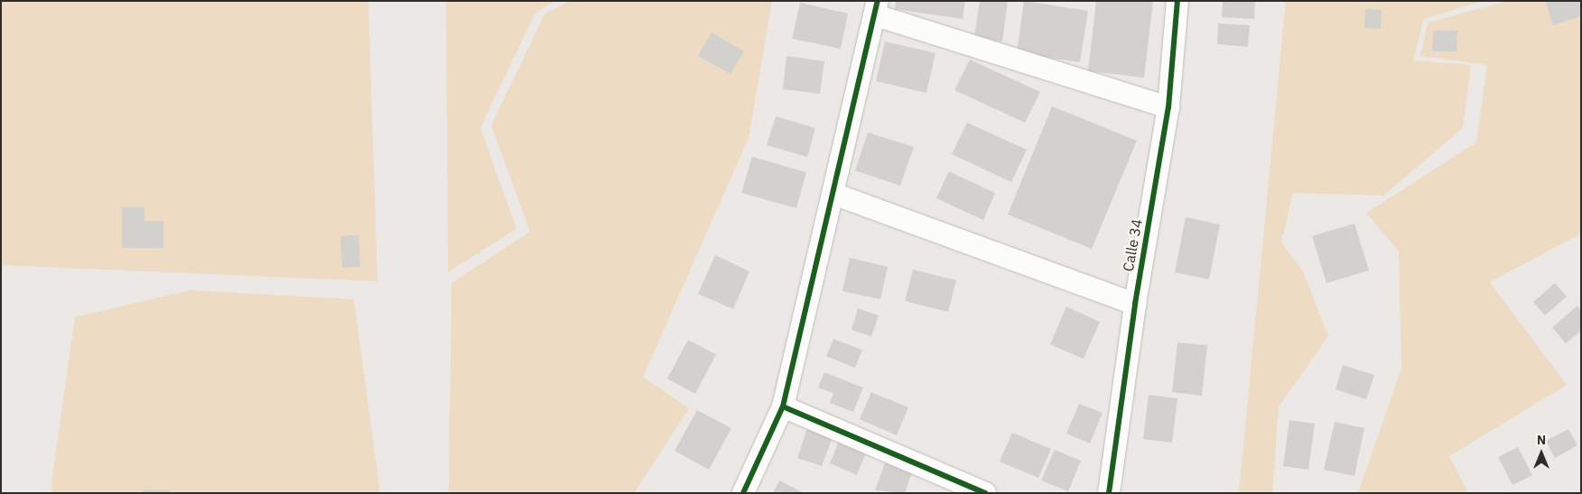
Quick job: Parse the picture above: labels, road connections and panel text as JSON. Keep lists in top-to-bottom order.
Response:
{
  "streets": {
    "street": ["Calle 34"]
  },
  "north": "top"
}
